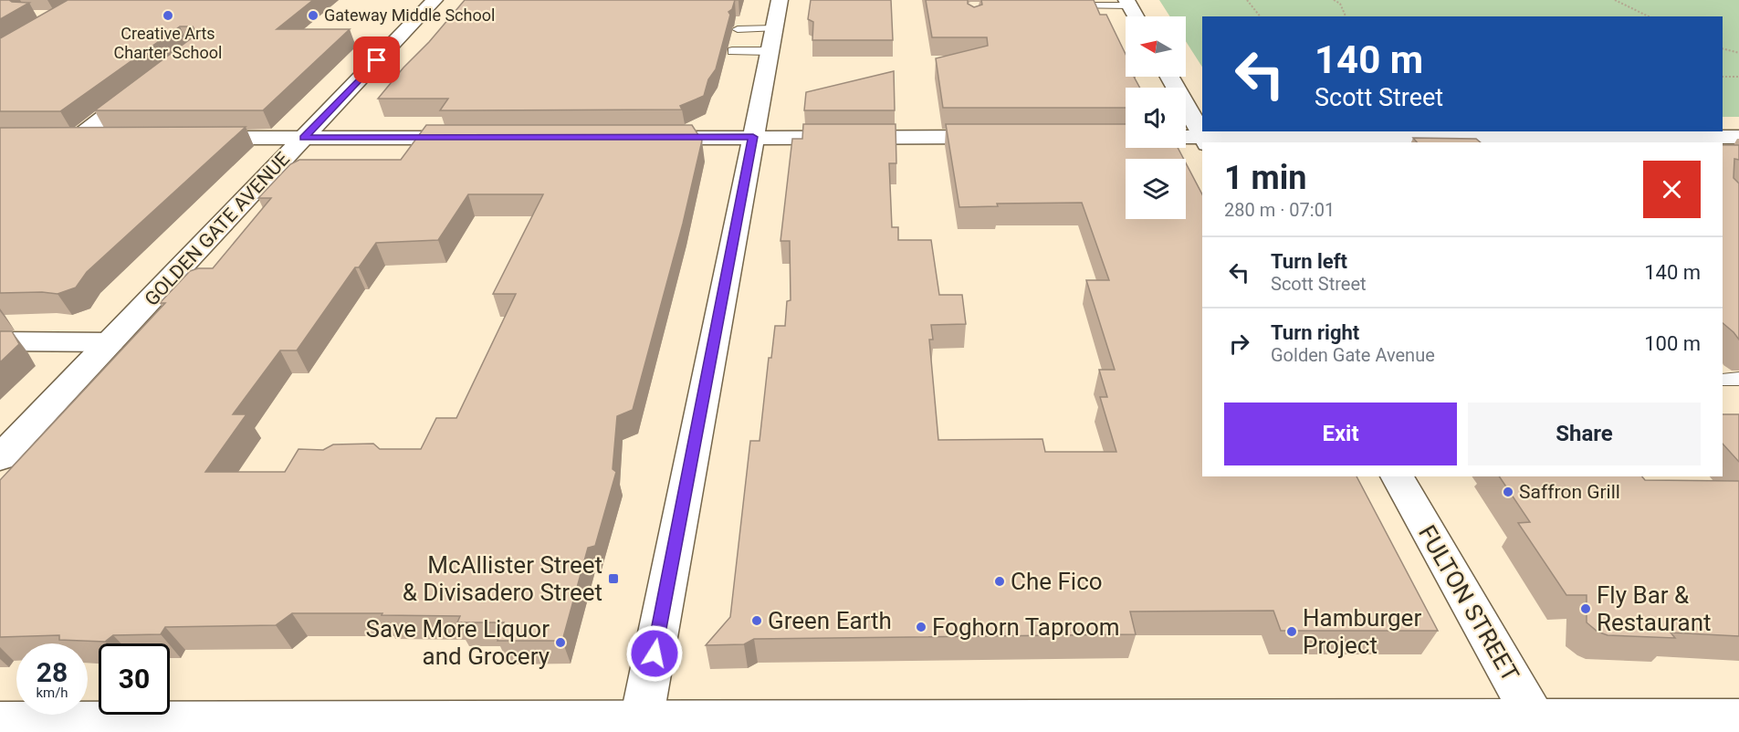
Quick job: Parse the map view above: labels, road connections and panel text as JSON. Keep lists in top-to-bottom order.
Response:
{
  "streets": {
    "street": ["GOLDEN GATE AVENUE", "FULTON STREET"]
  },
  "places": {
    "other": [
      "Creative Arts Charter School",
      "Gateway Middle School",
      "Saffron Grill",
      "Che Fico",
      "Fly Bar & Restaurant",
      "Green Earth",
      "Foghorn Taproom",
      "Hamburger Project",
      "Save More Liquor and Grocery"
    ],
    "transit": ["McAllister Street & Divisadero Street"]
  },
  "north": "left",
  "page": {
    "turn": ["140 m", "Scott Street"],
    "heading": ["1 min", "280 m · 07:01"],
    "list": [
      {
        "name": "Turn left",
        "note": "Scott Street",
        "value": "140 m"
      },
      {
        "name": "Turn right",
        "note": "Golden Gate Avenue",
        "value": "100 m"
      }
    ],
    "buttons": ["Exit", "Share"],
    "speed": "28 km/h",
    "limit": "30"
  }
}
